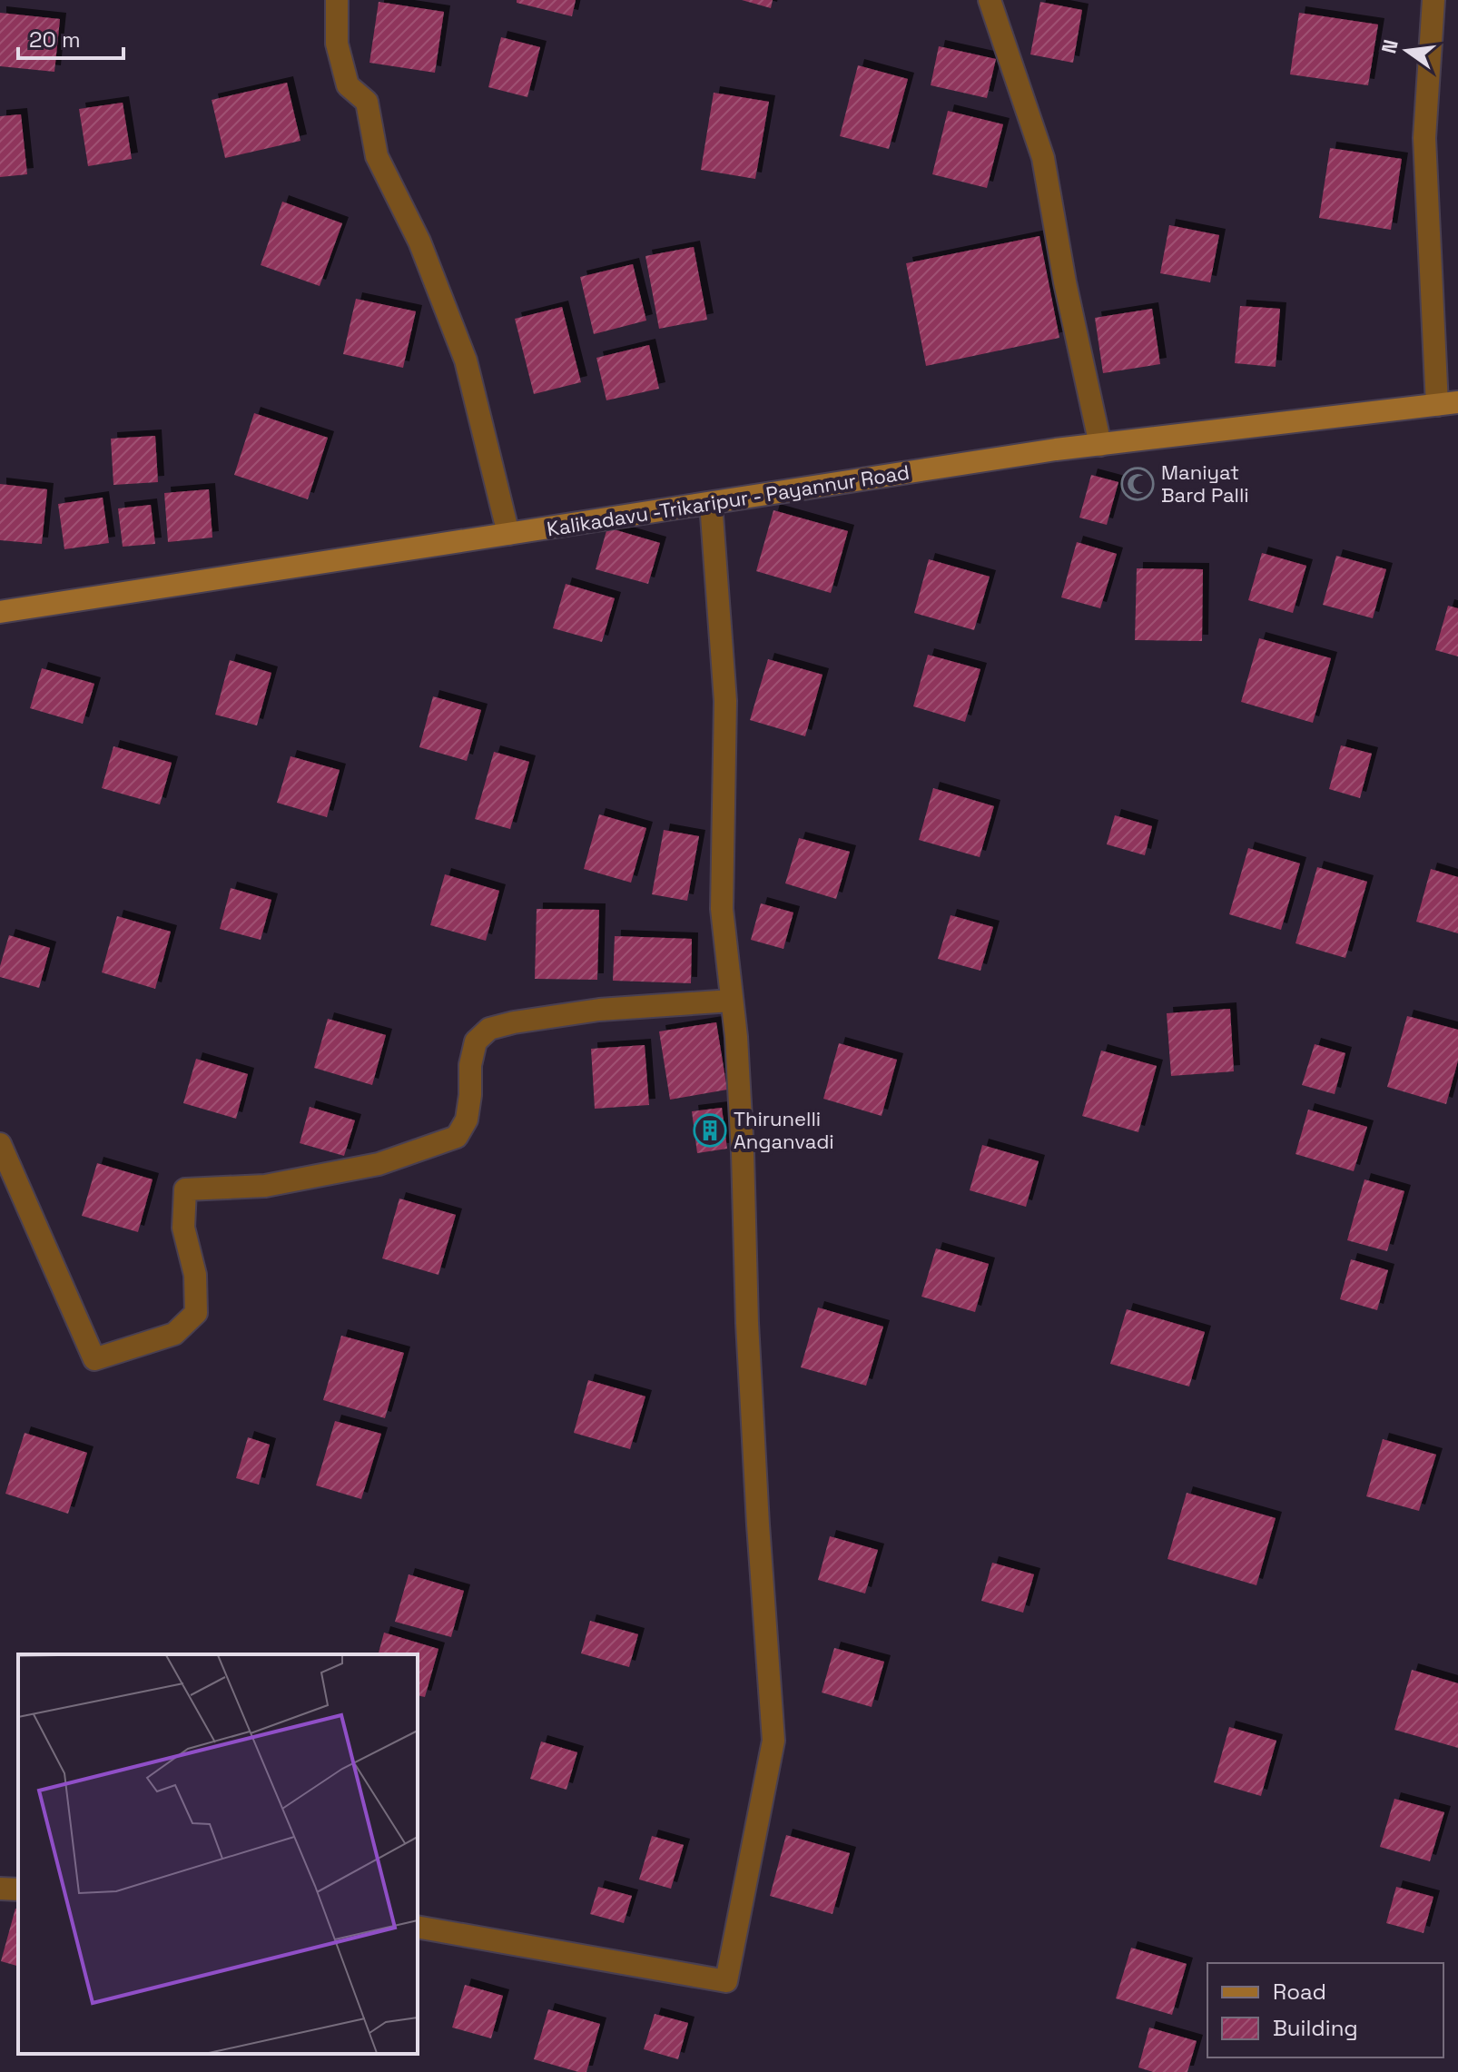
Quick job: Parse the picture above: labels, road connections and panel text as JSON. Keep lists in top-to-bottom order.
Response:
{
  "streets": {
    "main road": ["Kalikadavu -Trikaripur - Payannur Road"]
  },
  "places": {
    "mosque": ["Maniyat Bard Palli"],
    "building": ["Thirunelli Anganvadi"]
  },
  "legend": ["Road", "Building"],
  "scale_bar": "20 m",
  "north": "left"
}
